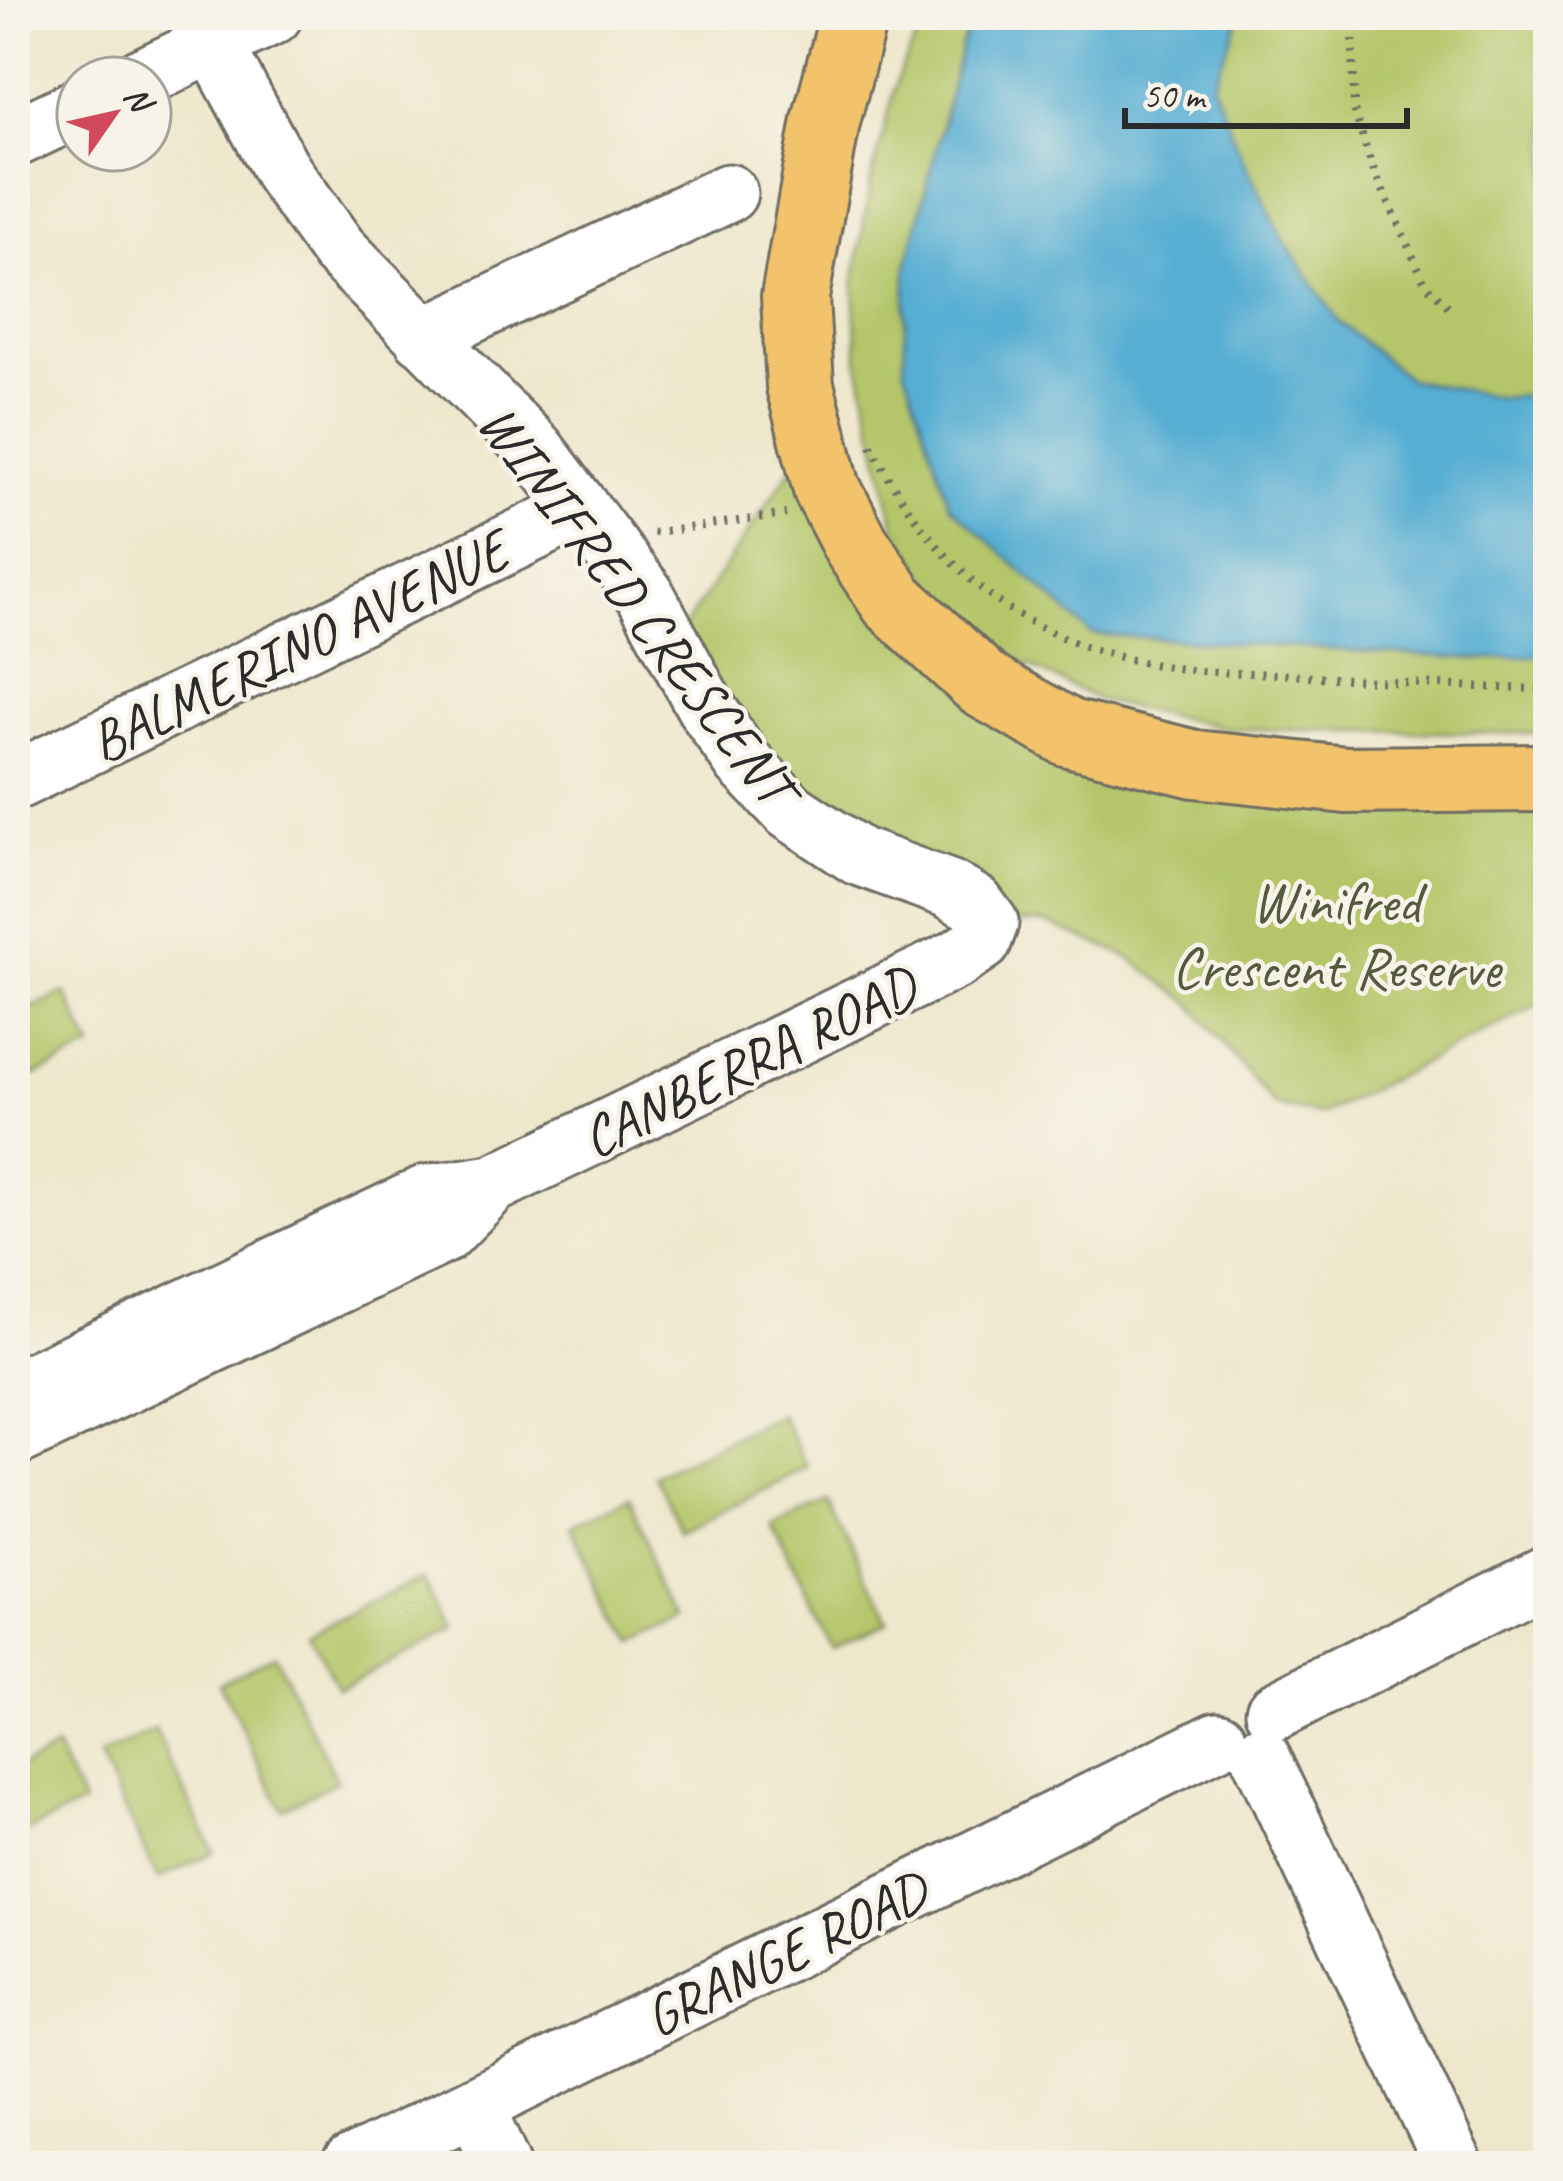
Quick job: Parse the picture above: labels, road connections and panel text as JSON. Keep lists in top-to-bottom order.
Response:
{
  "streets": {
    "street": [
      "WINIFRED CRESCENT",
      "BALMERINO AVENUE",
      "CANBERRA ROAD",
      "GRANGE ROAD"
    ]
  },
  "crossings": [
    ["WINIFRED CRESCENT", "BALMERINO AVENUE"],
    ["WINIFRED CRESCENT", "CANBERRA ROAD"]
  ],
  "parks": ["Winifred Crescent Reserve"],
  "scale_bar": "50 m",
  "north": "top right"
}
